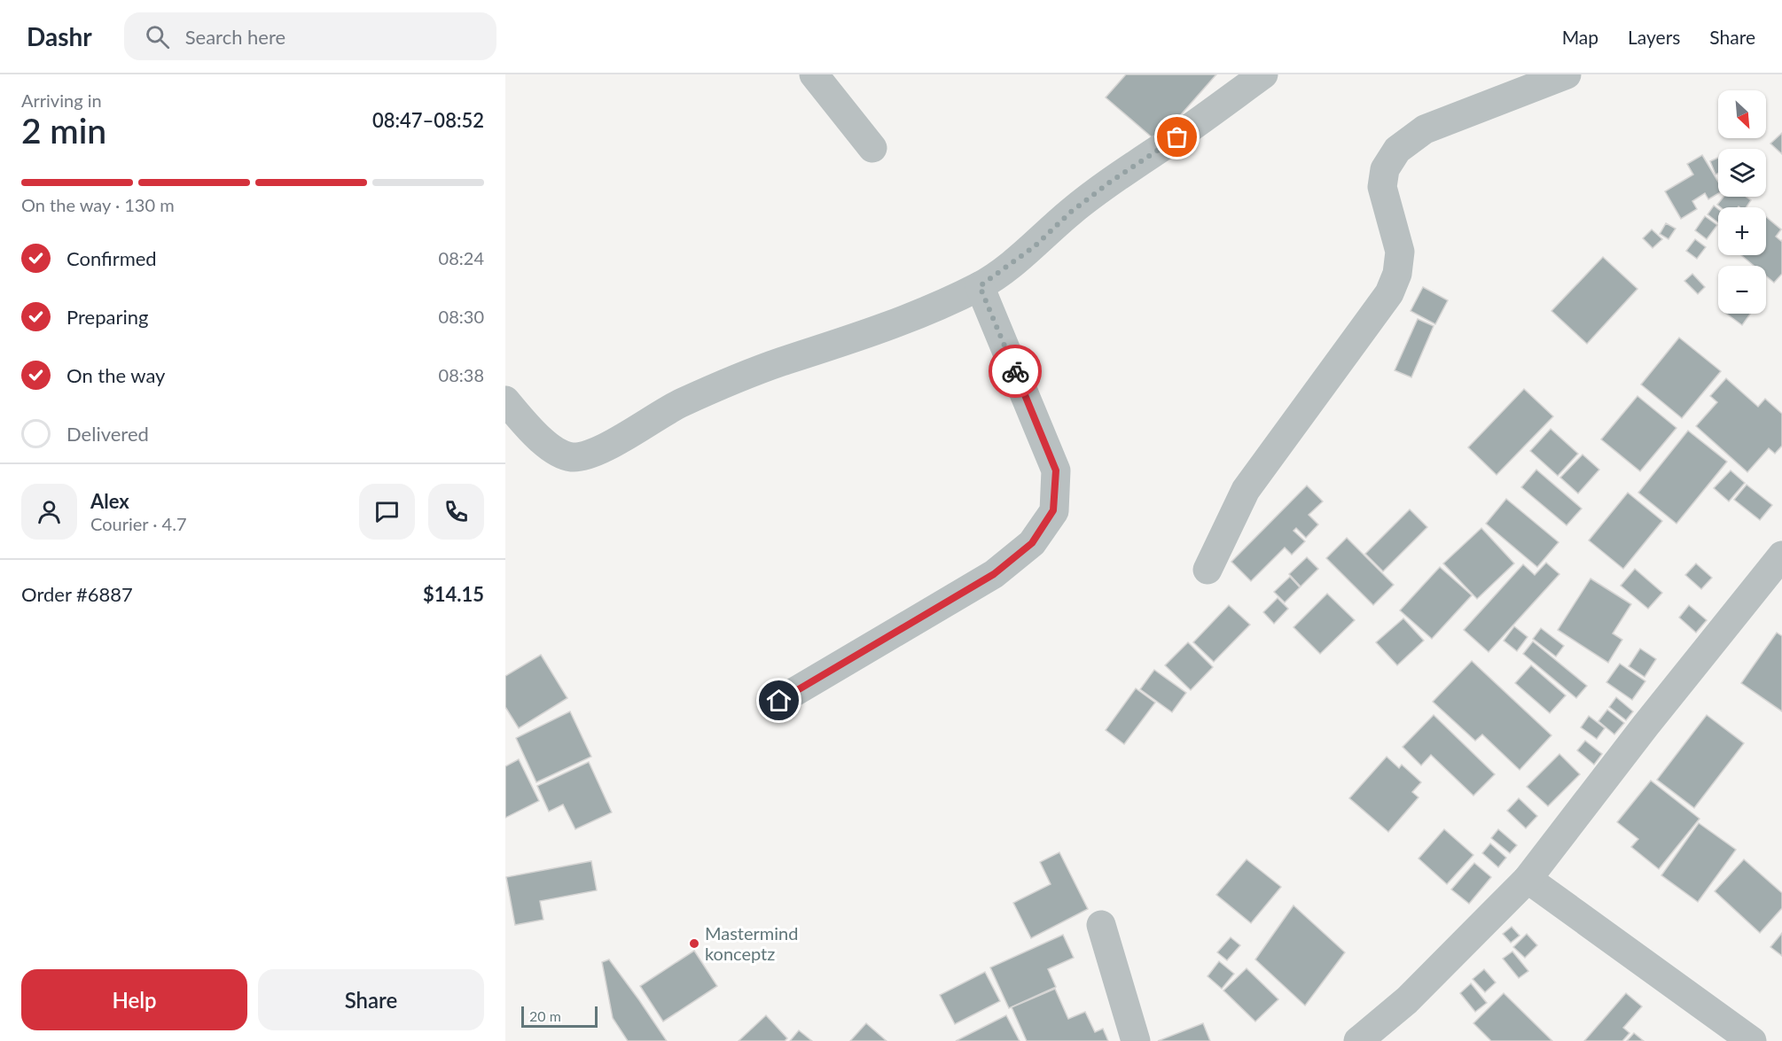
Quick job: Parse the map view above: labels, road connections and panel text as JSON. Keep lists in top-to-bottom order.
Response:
{
  "places": ["Mastermind konceptz"],
  "scale_bar": "20 m",
  "north": "bottom right",
  "page": {
    "header": "Dashr",
    "search": "Search here",
    "nav": ["Map", "Layers", "Share"],
    "heading": ["2 min", "Arriving in", "08:47–08:52"],
    "panel": [
      "Alex",
      "Courier · 4.7",
      "Order #6887",
      "$14.15"
    ],
    "map_buttons": ["+", "−"],
    "bar": "On the way · 130 m",
    "list": [
      ["Confirmed", "08:24"],
      ["Preparing", "08:30"],
      ["On the way", "08:38"],
      "Delivered"
    ],
    "buttons": ["Help", "Share"],
    "scale": "20 m"
  }
}
